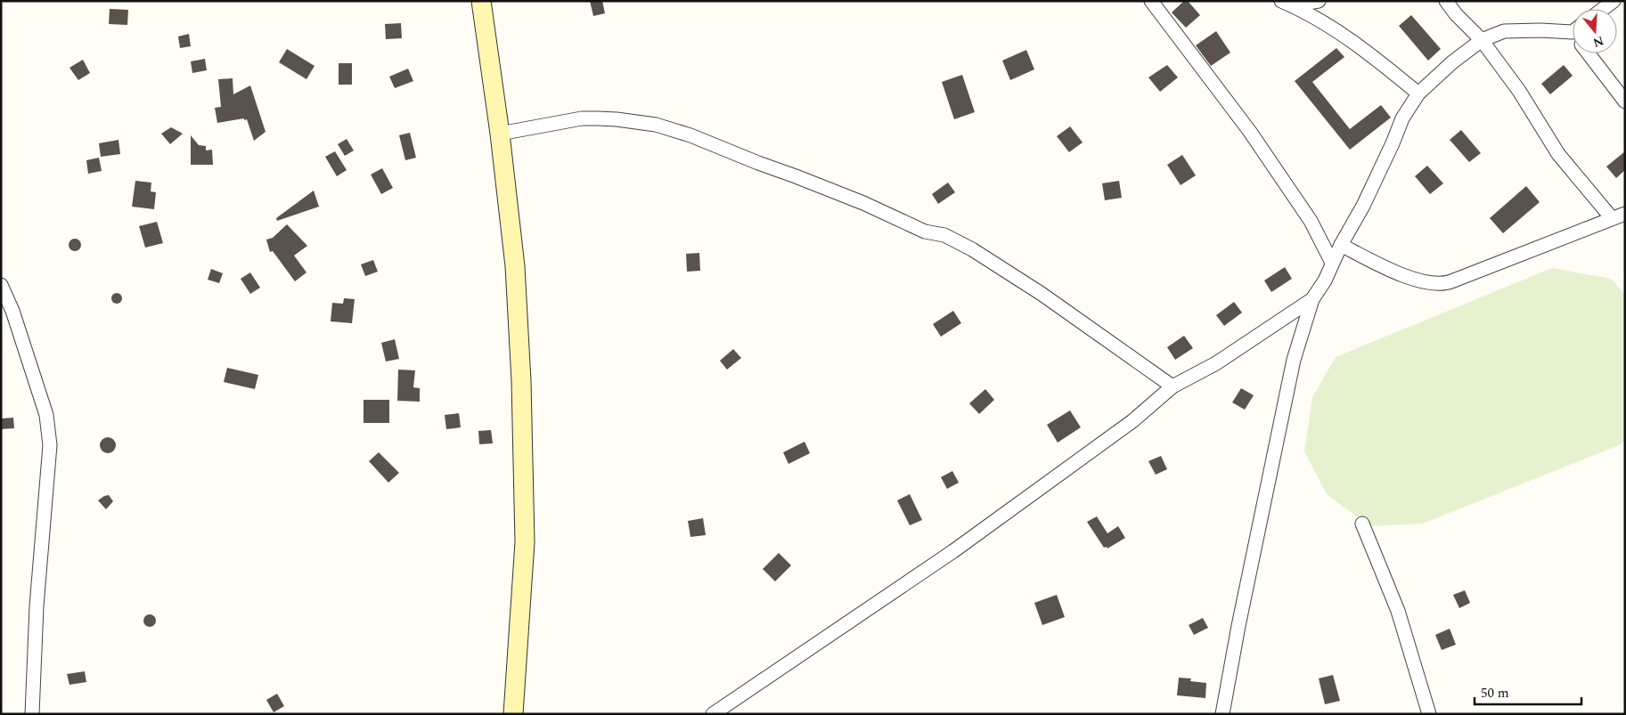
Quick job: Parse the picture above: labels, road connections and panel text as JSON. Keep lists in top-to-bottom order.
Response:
{
  "scale_bar": "50 m",
  "north": "bottom"
}
